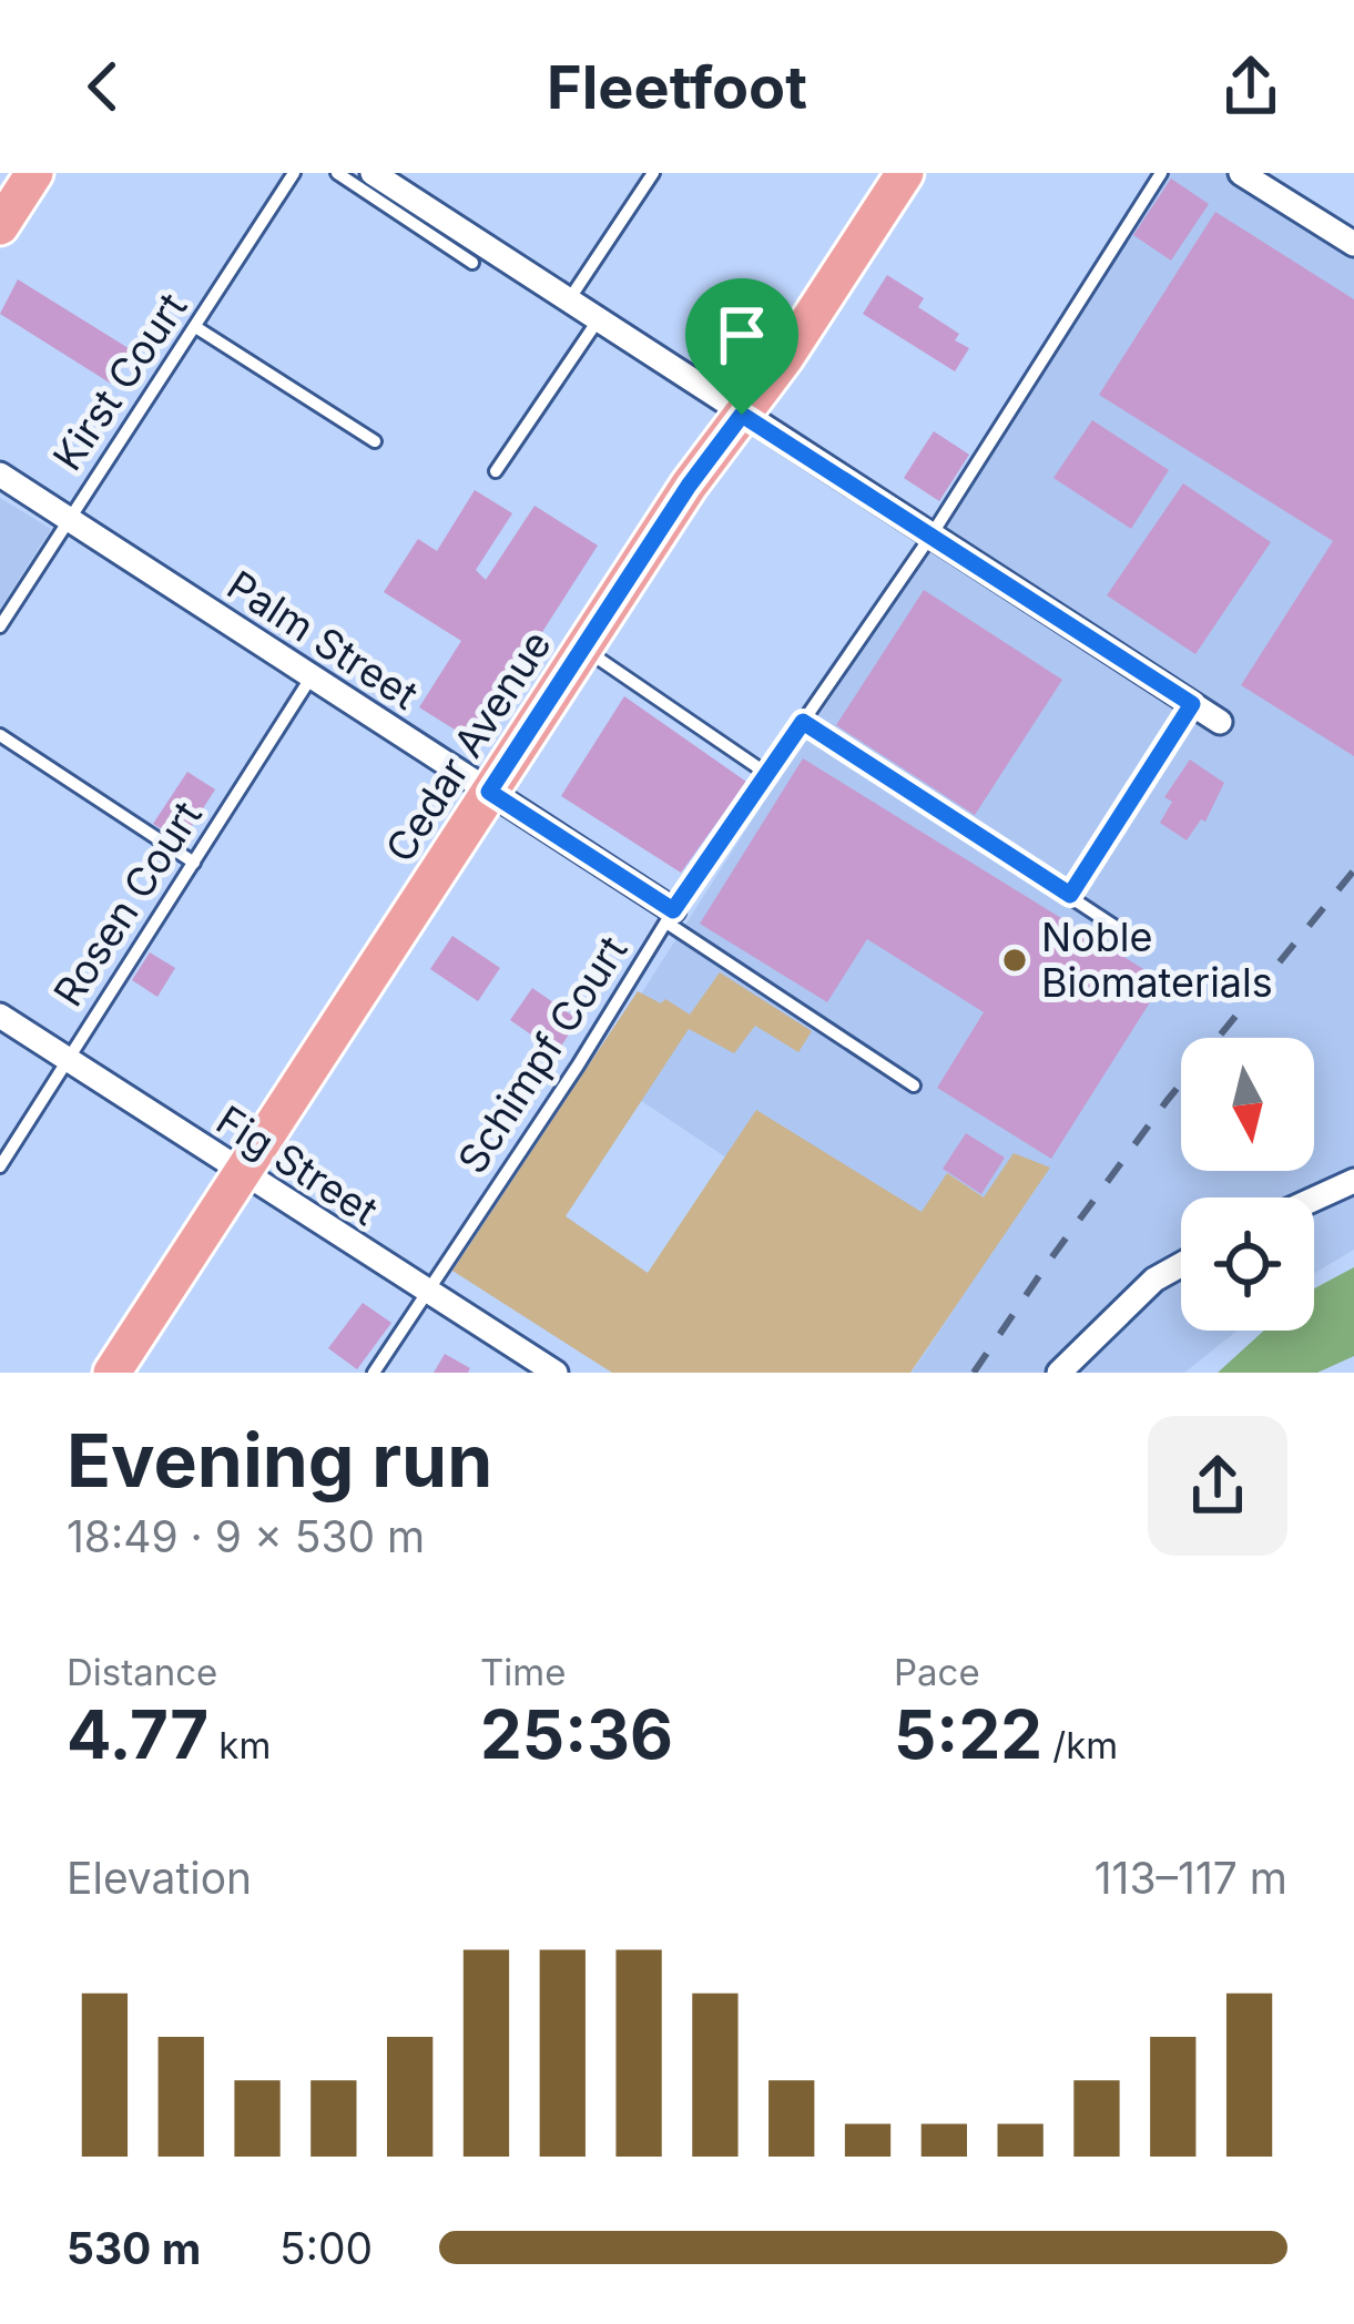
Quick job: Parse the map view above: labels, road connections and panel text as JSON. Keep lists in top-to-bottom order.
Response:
{
  "streets": {
    "main road": ["Cedar Avenue"],
    "street": ["Palm Street", "Fig Street"],
    "lane": ["Kirst Court", "Rosen Court", "Schimpf Court"]
  },
  "crossings": [
    ["Kirst Court", "Palm Street"],
    ["Palm Street", "Cedar Avenue"],
    ["Palm Street", "Rosen Court"],
    ["Palm Street", "Schimpf Court"],
    ["Cedar Avenue", "Fig Street"],
    ["Rosen Court", "Fig Street"],
    ["Schimpf Court", "Fig Street"]
  ],
  "places": ["Noble Biomaterials"],
  "north": "bottom",
  "page": {
    "header": "Fleetfoot",
    "heading": ["Evening run", "18:49 · 9 × 530 m"],
    "stats": [
      ["Distance", "4.77 km"],
      ["Time", "25:36"],
      ["Pace", "5:22 /km"]
    ],
    "chart": ["Elevation", "113–117 m"],
    "list": [
      {
        "name": "530 m",
        "note": "5:00"
      }
    ]
  }
}
